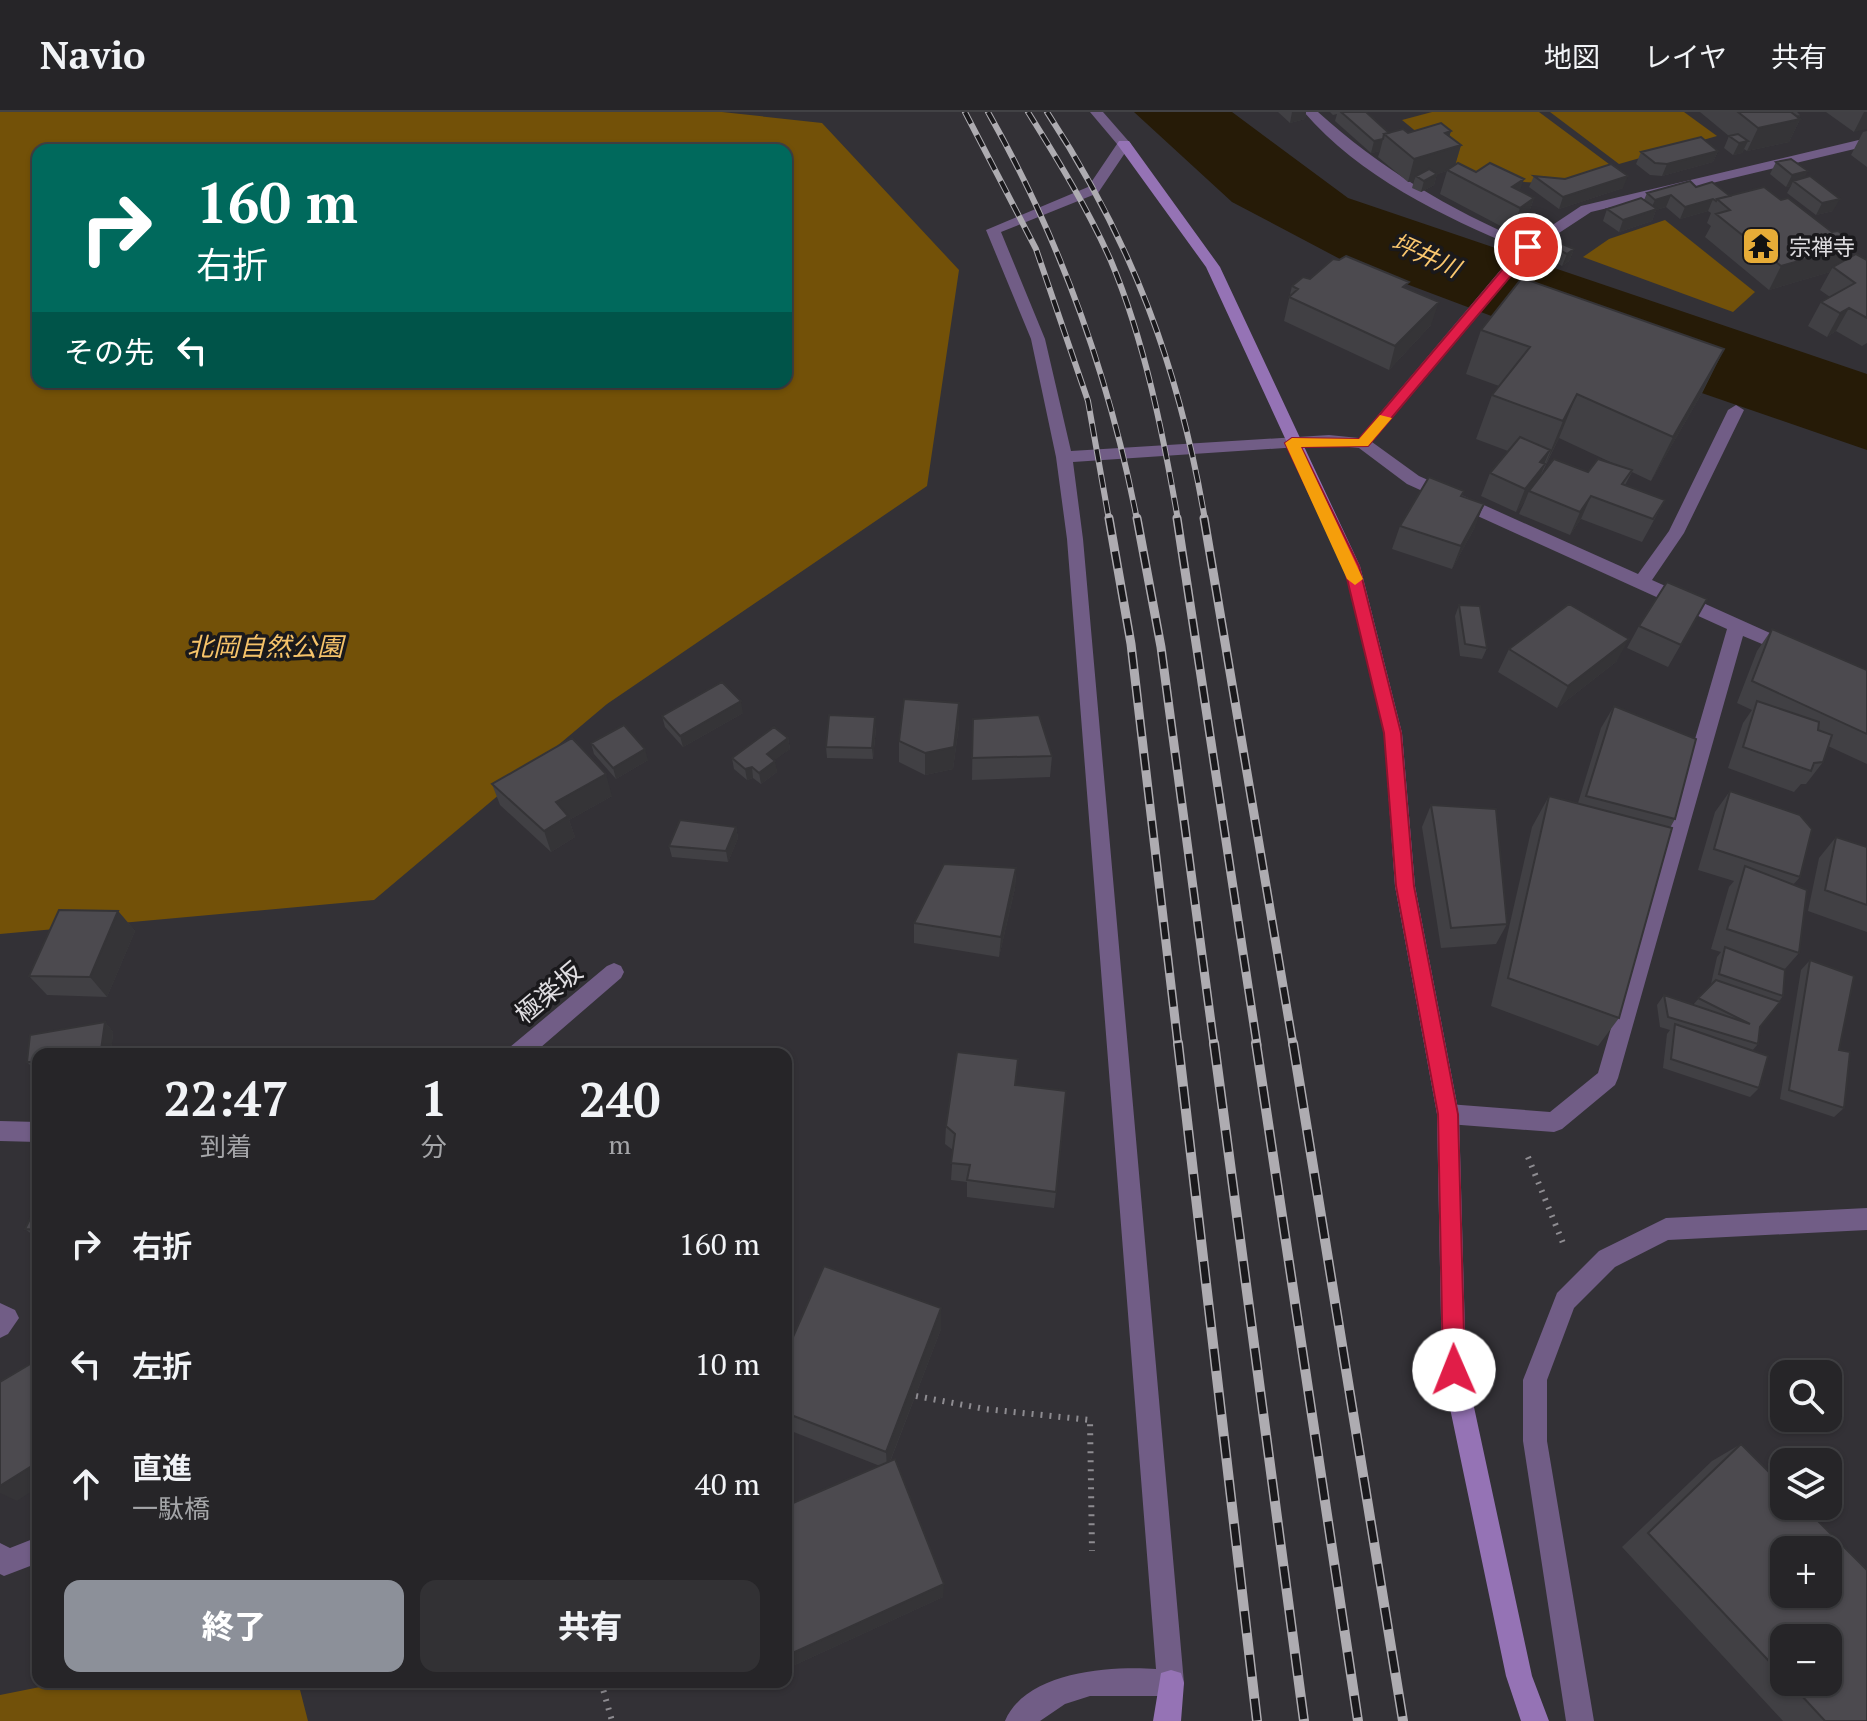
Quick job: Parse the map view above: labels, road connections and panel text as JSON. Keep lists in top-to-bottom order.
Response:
{
  "streets": {
    "street": ["極楽坂"]
  },
  "water": ["坪井川"],
  "parks": ["北岡自然公園"],
  "places": {
    "temple": ["宗禅寺"]
  },
  "page": {
    "header": "Navio",
    "nav": ["地図", "レイヤ", "共有"],
    "turn": ["160 m", "右折"],
    "then": "その先",
    "eta": [
      "22:47",
      "到着",
      "1",
      "分",
      "240",
      "m"
    ],
    "list": [
      {
        "name": "右折",
        "value": "160 m"
      },
      {
        "name": "左折",
        "value": "10 m"
      },
      {
        "name": "直進",
        "note": "一駄橋",
        "value": "40 m"
      }
    ],
    "map_buttons": ["+", "−"],
    "buttons": ["終了", "共有"]
  }
}
